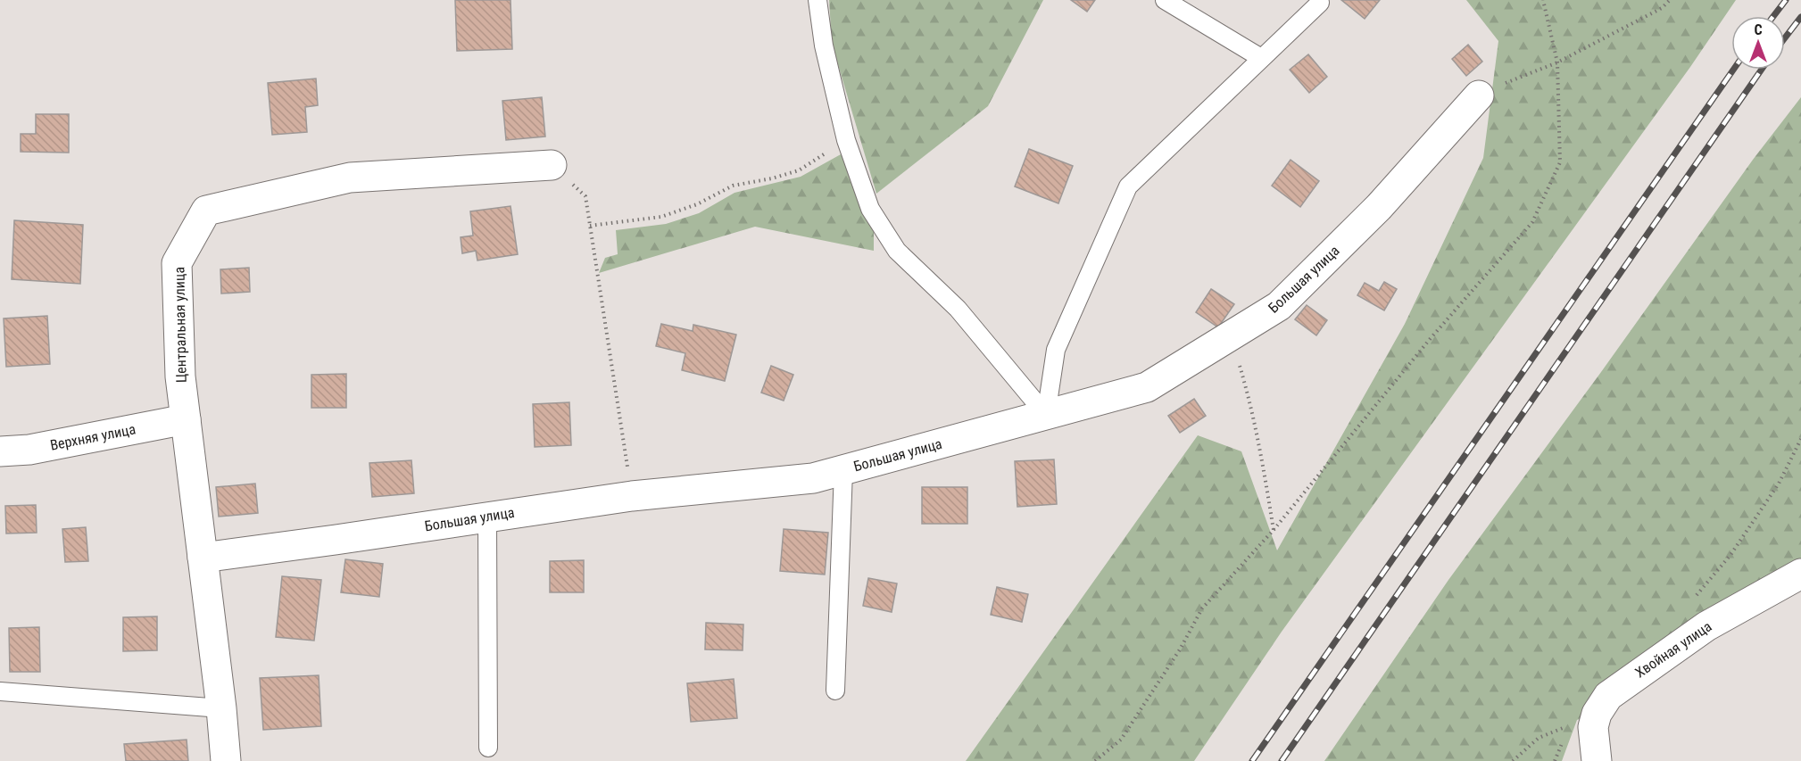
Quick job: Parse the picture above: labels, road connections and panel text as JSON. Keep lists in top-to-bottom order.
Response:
{
  "streets": {
    "street": [
      "Большая улица",
      "Центральная улица",
      "Верхняя улица",
      "Хвойная улица"
    ]
  },
  "crossings": [
    ["Большая улица", "Центральная улица"],
    ["Центральная улица", "Верхняя улица"]
  ],
  "north": "top"
}
